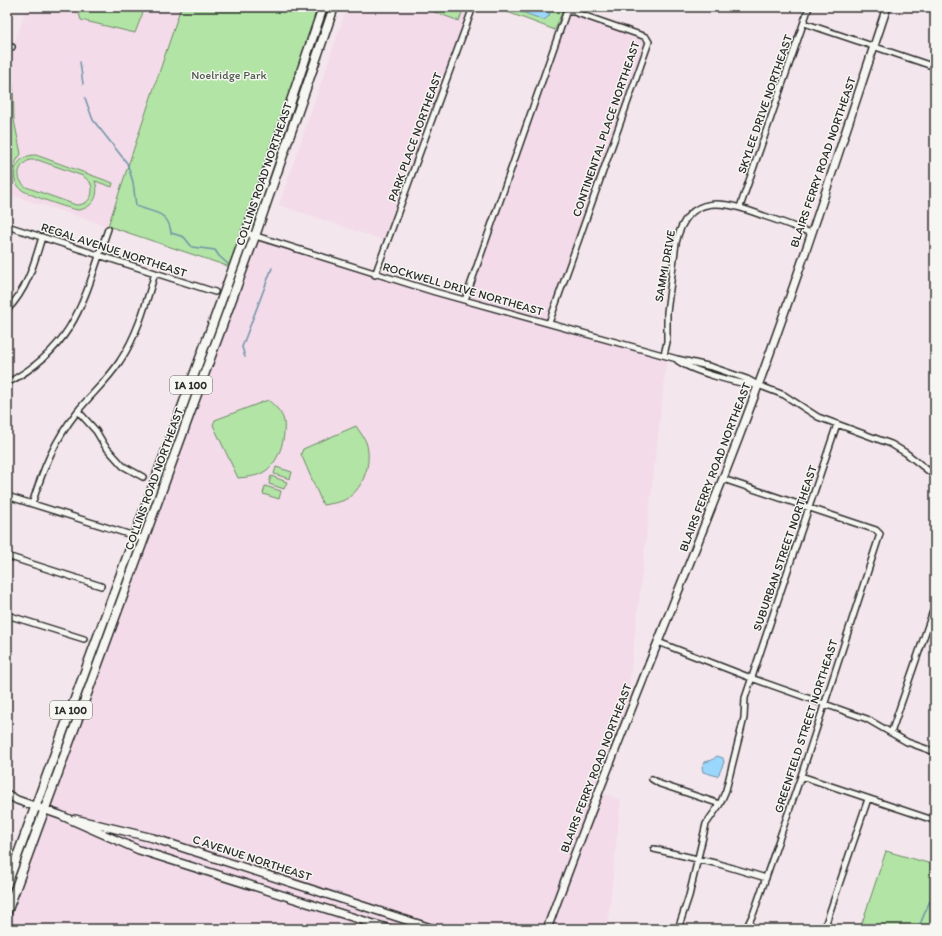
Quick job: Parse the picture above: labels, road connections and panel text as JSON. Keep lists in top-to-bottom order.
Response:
{
  "streets": {
    "highway": ["COLLINS ROAD NORTHEAST", "IA 100"],
    "main road": ["BLAIRS FERRY ROAD NORTHEAST", "C AVENUE NORTHEAST"],
    "street": [
      "SKYLEE DRIVE NORTHEAST",
      "CONTINENTAL PLACE NORTHEAST",
      "PARK PLACE NORTHEAST",
      "REGAL AVENUE NORTHEAST",
      "SAMMI DRIVE",
      "ROCKWELL DRIVE NORTHEAST",
      "SUBURBAN STREET NORTHEAST",
      "GREENFIELD STREET NORTHEAST"
    ]
  },
  "crossings": [
    ["SKYLEE DRIVE NORTHEAST", "SAMMI DRIVE"],
    ["CONTINENTAL PLACE NORTHEAST", "ROCKWELL DRIVE NORTHEAST"],
    ["PARK PLACE NORTHEAST", "ROCKWELL DRIVE NORTHEAST"],
    ["BLAIRS FERRY ROAD NORTHEAST", "SAMMI DRIVE"],
    ["BLAIRS FERRY ROAD NORTHEAST", "ROCKWELL DRIVE NORTHEAST"],
    ["COLLINS ROAD NORTHEAST", "ROCKWELL DRIVE NORTHEAST"],
    ["COLLINS ROAD NORTHEAST", "C AVENUE NORTHEAST"],
    ["SAMMI DRIVE", "ROCKWELL DRIVE NORTHEAST"],
    ["ROCKWELL DRIVE NORTHEAST", "SUBURBAN STREET NORTHEAST"],
    ["SUBURBAN STREET NORTHEAST", "GREENFIELD STREET NORTHEAST"]
  ],
  "parks": ["Noelridge Park"]
}
